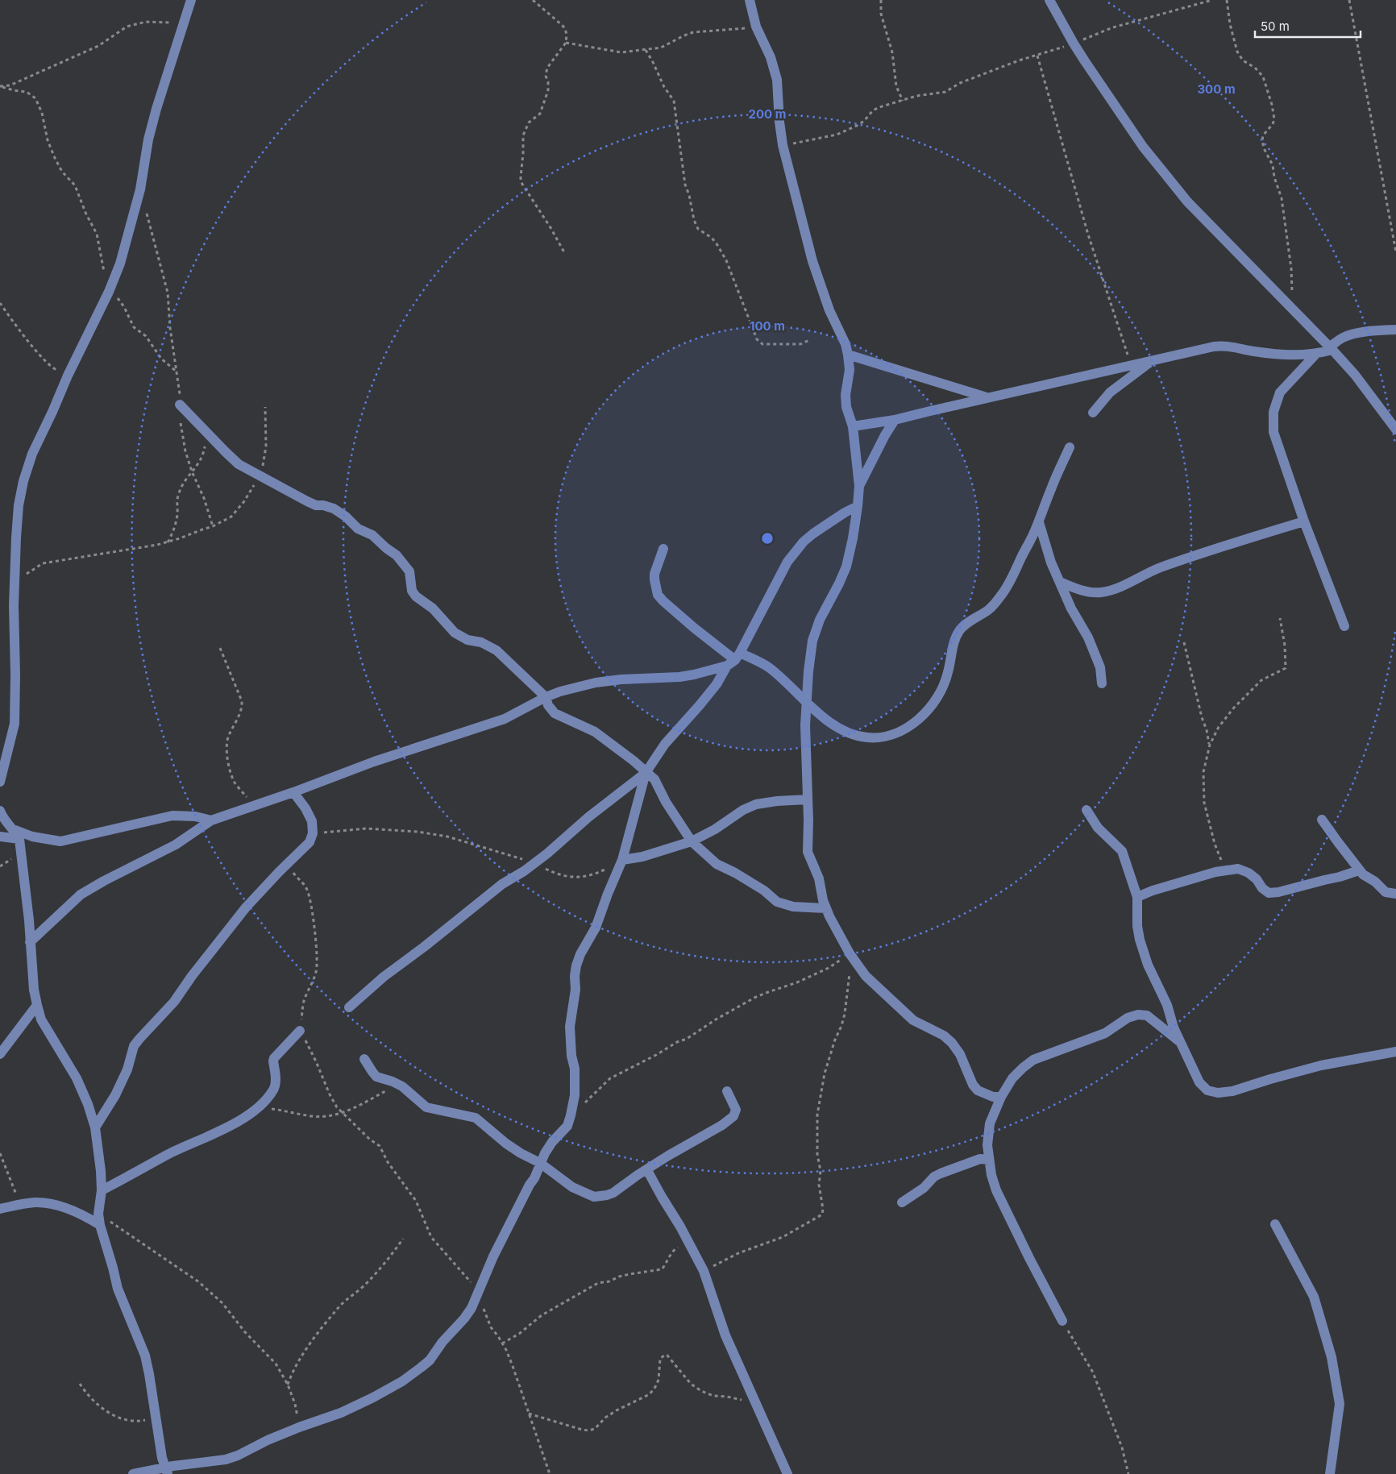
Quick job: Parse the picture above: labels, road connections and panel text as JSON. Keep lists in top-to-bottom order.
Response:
{
  "scale_bar": "50 m",
  "rings": ["300 m", "200 m", "100 m"]
}
